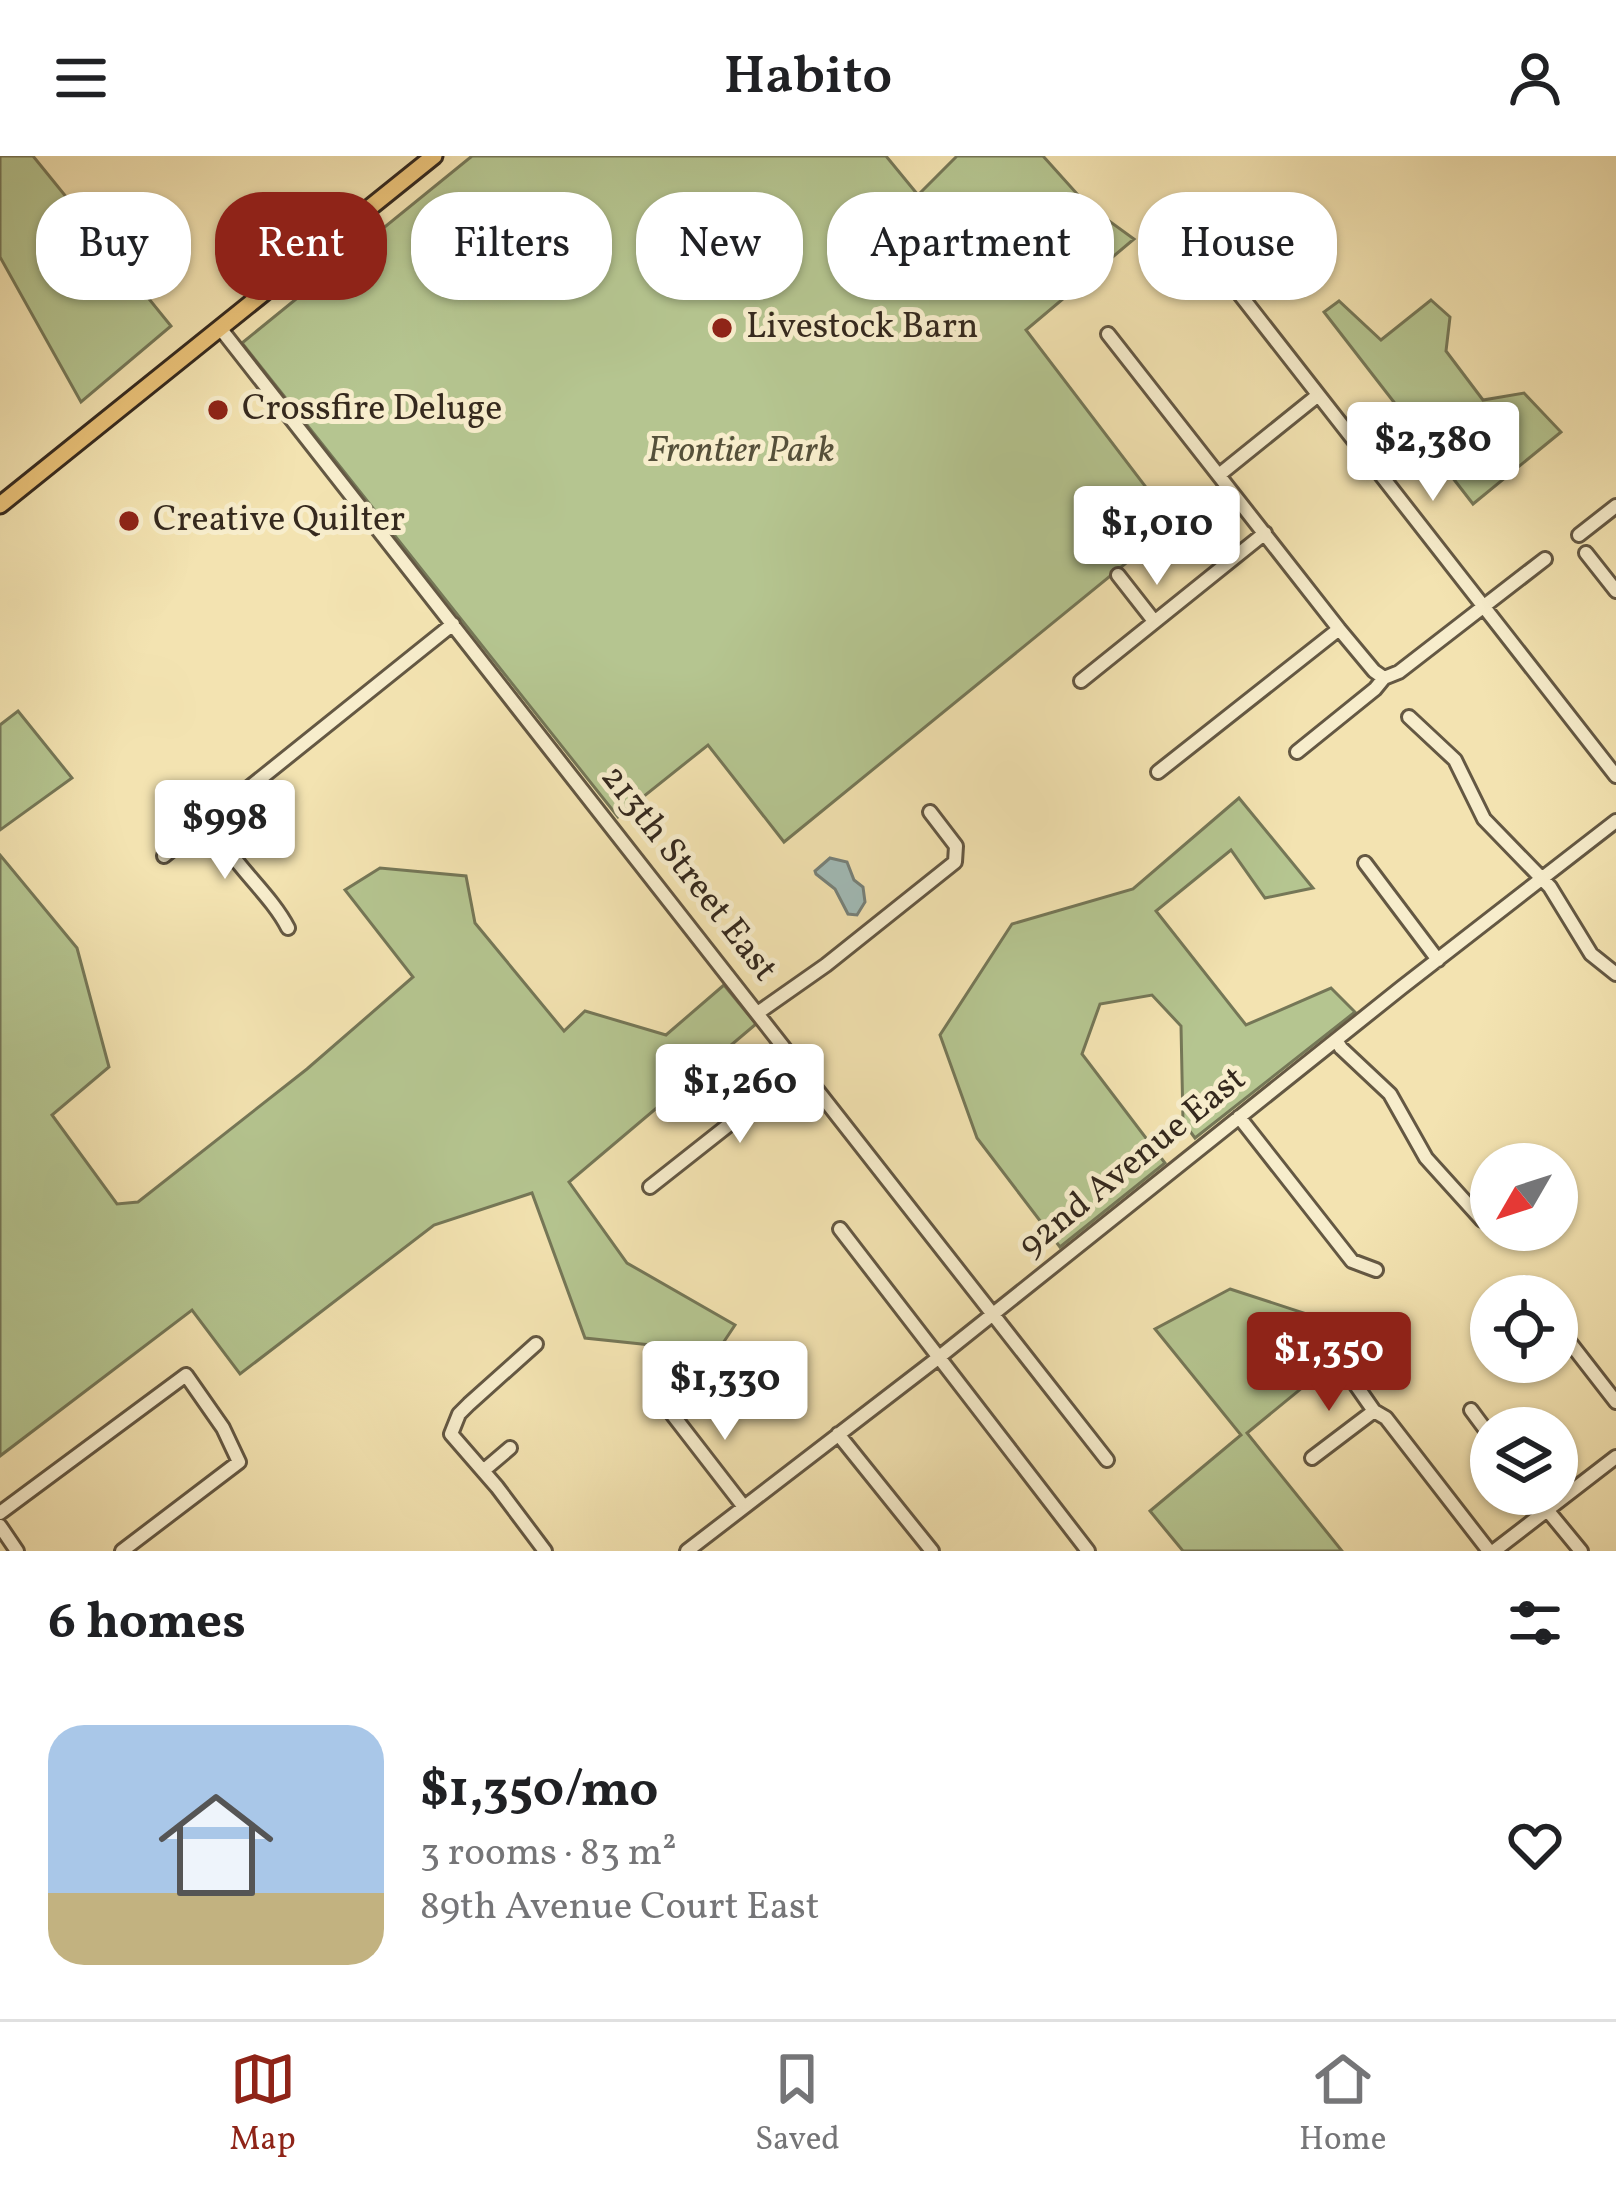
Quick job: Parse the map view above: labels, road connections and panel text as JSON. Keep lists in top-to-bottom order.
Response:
{
  "streets": {
    "street": ["213th Street East", "92nd Avenue East"]
  },
  "crossings": [
    ["213th Street East", "92nd Avenue East"]
  ],
  "parks": ["Frontier Park"],
  "places": ["Livestock Barn", "Crossfire Deluge", "Creative Quilter"],
  "north": "bottom left",
  "page": {
    "header": "Habito",
    "chip": [
      "Buy",
      "Rent",
      "Filters",
      "New",
      "Apartment",
      "House"
    ],
    "price": [
      "$2,380",
      "$1,010",
      "$998",
      "$1,260",
      "$1,350",
      "$1,330"
    ],
    "heading": "6 homes",
    "list": [
      {
        "name": "$1,350/mo",
        "note": "3 rooms · 83 m² · 89th Avenue Court East"
      }
    ],
    "tabs": ["Map", "Saved", "Home"]
  }
}
